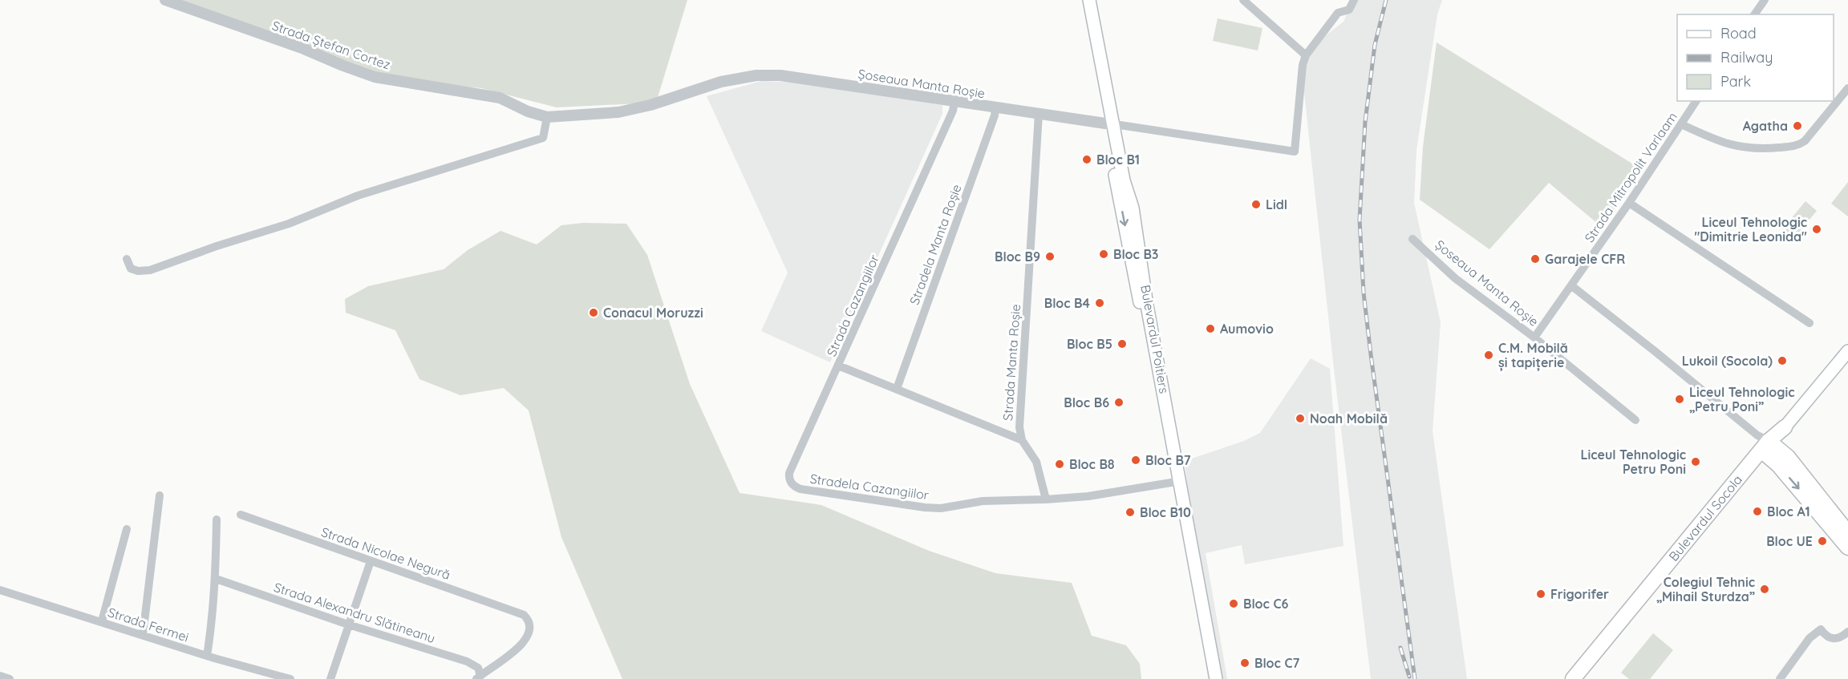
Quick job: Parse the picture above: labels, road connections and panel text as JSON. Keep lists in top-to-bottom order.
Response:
{
  "streets": {
    "main road": ["Bulevardul Poitiers", "Bulevardul Socola"],
    "street": [
      "Strada Ștefan Cortez",
      "Șoseaua Manta Roșie",
      "Strada Mitropolit Varlaam",
      "Stradela Manta Roșie",
      "Strada Cazangiilor",
      "Strada Manta Roșie",
      "Stradela Cazangiilor",
      "Strada Nicolae Negură",
      "Strada Alexandru Slătineanu",
      "Strada Fermei"
    ]
  },
  "crossings": [
    ["Strada Ștefan Cortez", "Șoseaua Manta Roșie"],
    ["Șoseaua Manta Roșie", "Strada Mitropolit Varlaam"],
    ["Șoseaua Manta Roșie", "Stradela Manta Roșie"],
    ["Șoseaua Manta Roșie", "Strada Cazangiilor"],
    ["Șoseaua Manta Roșie", "Bulevardul Poitiers"],
    ["Șoseaua Manta Roșie", "Strada Manta Roșie"],
    ["Stradela Manta Roșie", "Strada Cazangiilor"],
    ["Strada Cazangiilor", "Strada Manta Roșie"],
    ["Strada Cazangiilor", "Stradela Cazangiilor"],
    ["Strada Manta Roșie", "Stradela Cazangiilor"],
    ["Strada Nicolae Negură", "Strada Alexandru Slătineanu"]
  ],
  "places": [
    "Agatha",
    "Bloc B1",
    "Lidl",
    "Liceul Tehnologic \"Dimitrie Leonida\"",
    "Bloc B3",
    "Bloc B9",
    "Garajele CFR",
    "Bloc B4",
    "Conacul Moruzzi",
    "Aumovio",
    "Bloc B5",
    "C.M. Mobilă și tapițerie",
    "Lukoil (Socola)",
    "Liceul Tehnologic „Petru Poni”",
    "Bloc B6",
    "Noah Mobilă",
    "Bloc B7",
    "Liceul Tehnologic Petru Poni",
    "Bloc B8",
    "Bloc A1",
    "Bloc B10",
    "Bloc UE",
    "Colegiul Tehnic „Mihail Sturdza”",
    "Frigorifer",
    "Bloc C6",
    "Bloc C7"
  ],
  "legend": ["Road", "Railway", "Park"]
}
